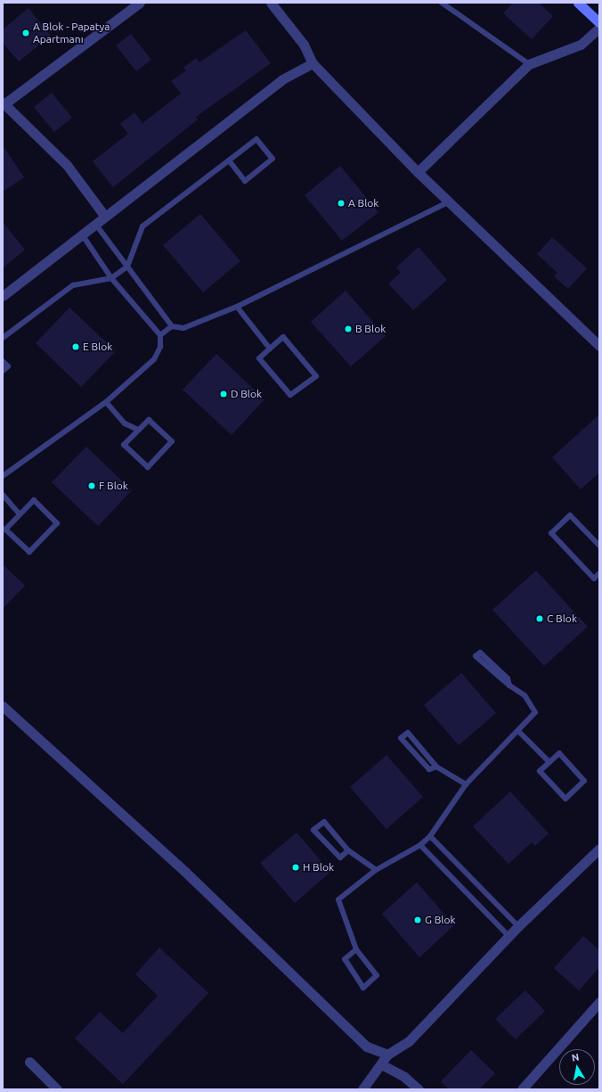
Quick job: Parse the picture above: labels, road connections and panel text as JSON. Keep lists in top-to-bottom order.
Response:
{
  "places": [
    "A Blok - Papatya Apartmanı",
    "A Blok",
    "B Blok",
    "E Blok",
    "D Blok",
    "F Blok",
    "C Blok",
    "H Blok",
    "G Blok"
  ],
  "north": "top"
}
